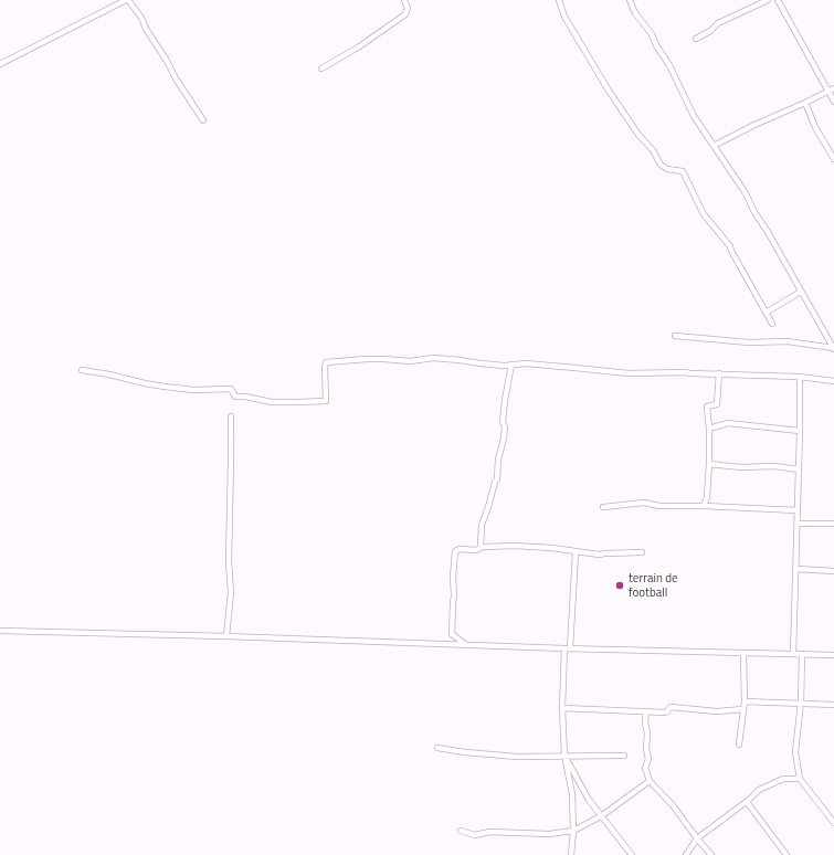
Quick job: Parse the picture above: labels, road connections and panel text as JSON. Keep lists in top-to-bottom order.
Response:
{
  "places": ["terrain de football"]
}
